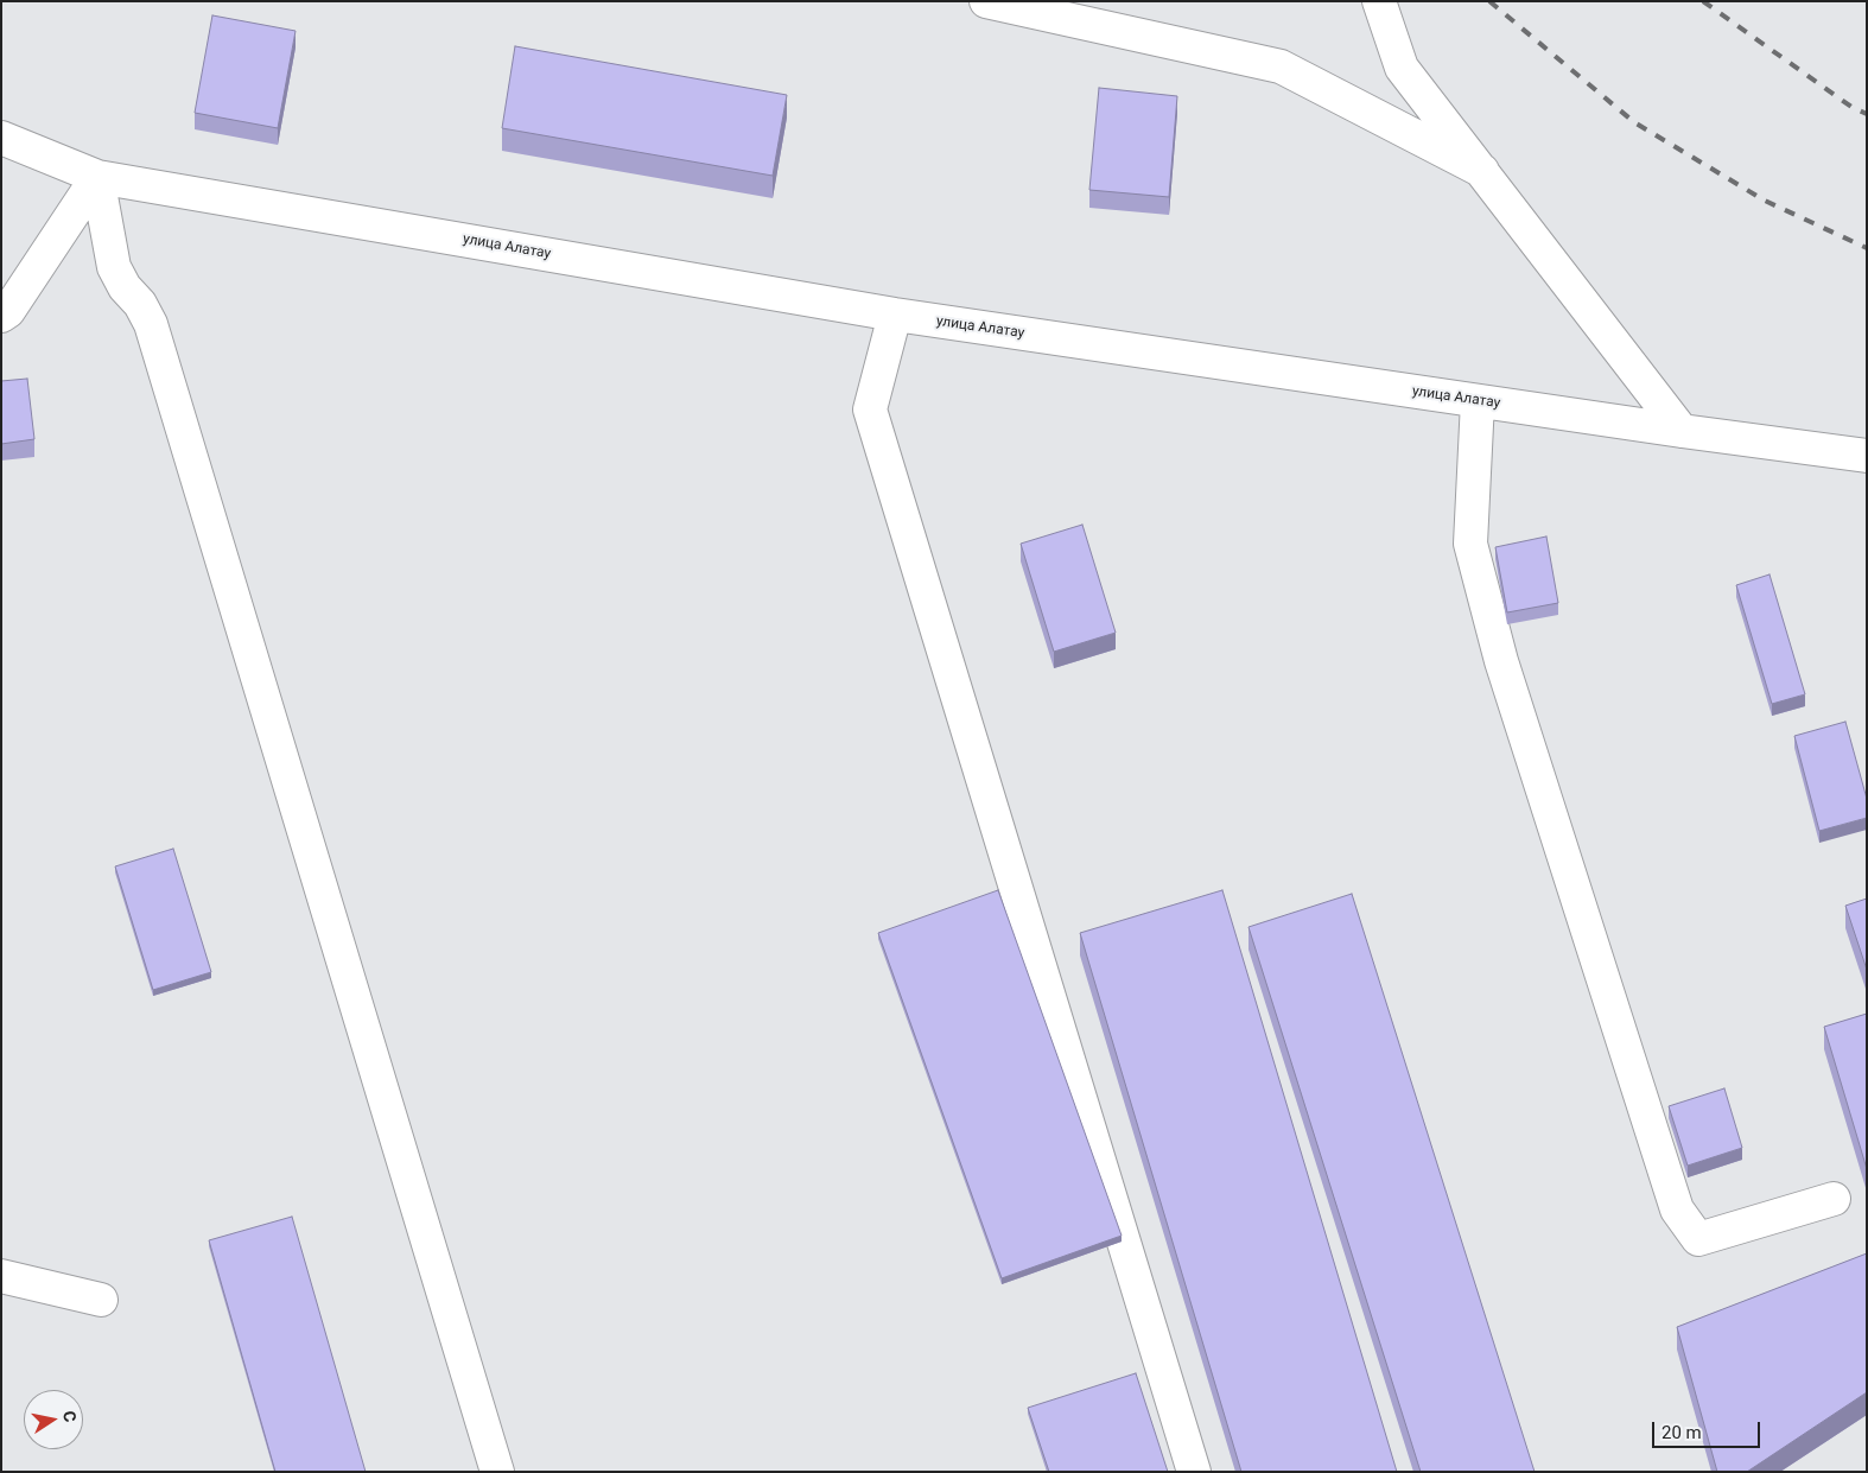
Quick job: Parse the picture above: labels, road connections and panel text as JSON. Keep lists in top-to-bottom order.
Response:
{
  "streets": {
    "street": ["улица Алатау"]
  },
  "scale_bar": "20 m",
  "north": "right"
}
